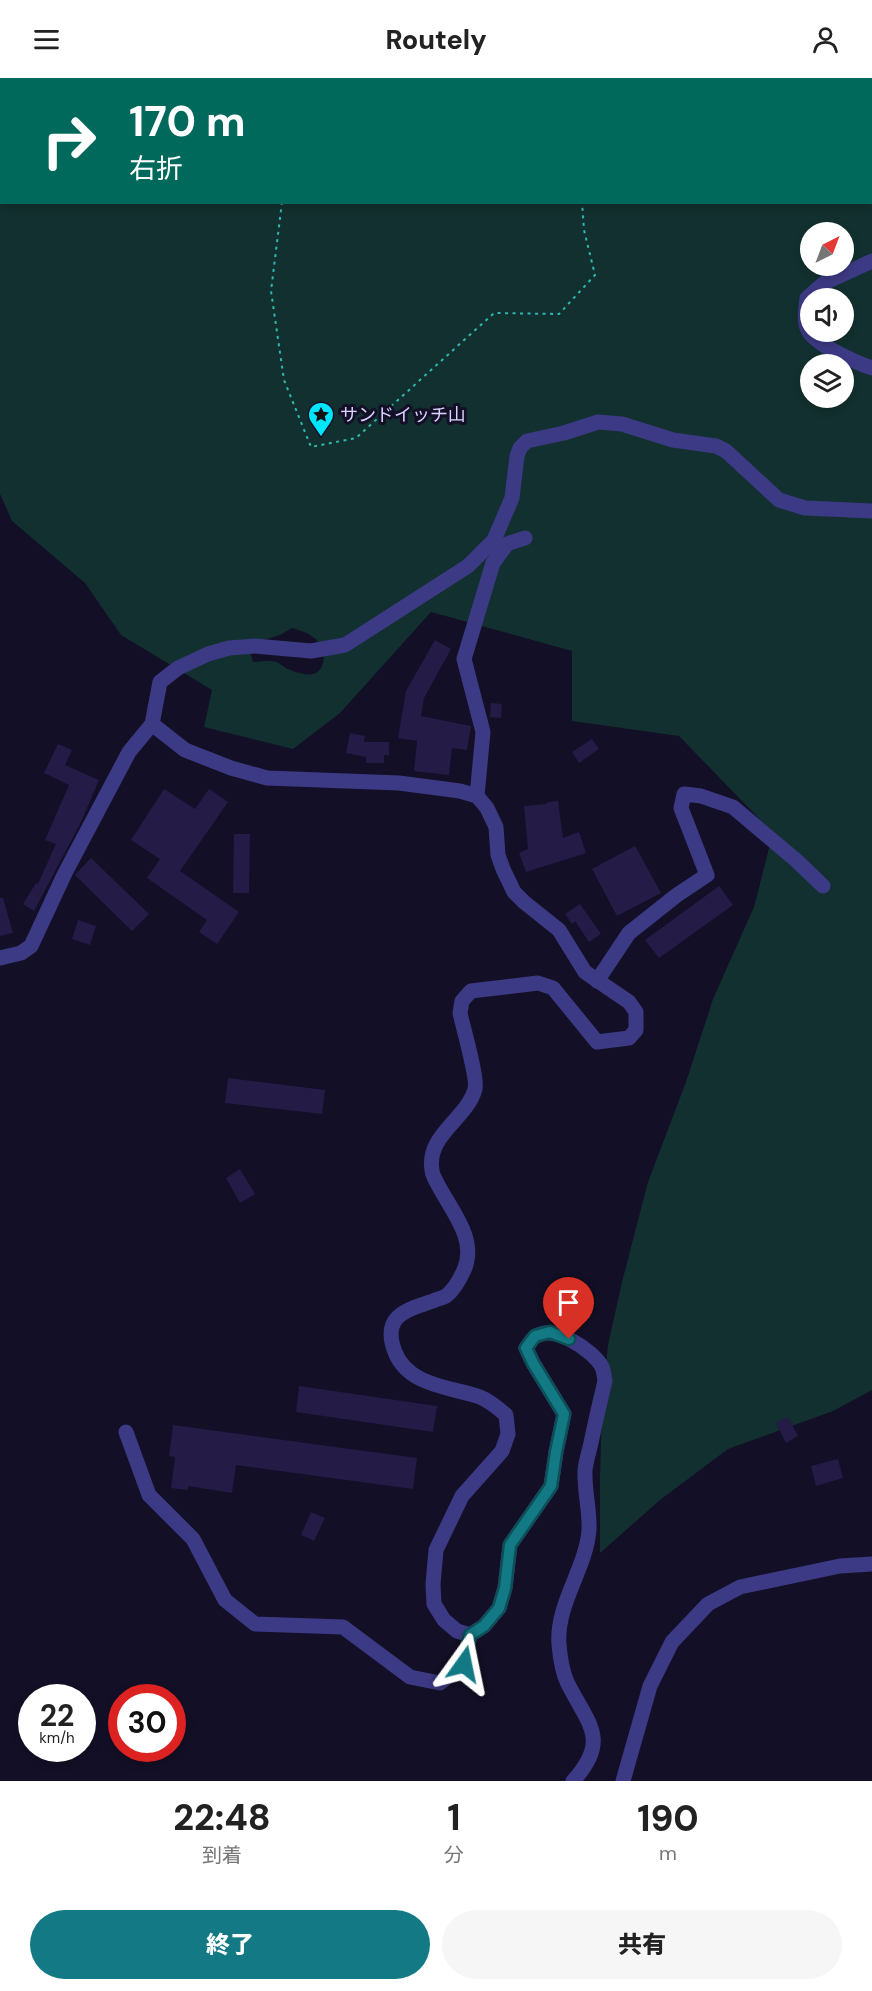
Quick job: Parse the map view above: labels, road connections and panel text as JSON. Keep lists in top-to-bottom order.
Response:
{
  "places": {
    "place": ["サンドイッチ山"]
  },
  "north": "top right",
  "page": {
    "header": "Routely",
    "turn": ["170 m", "右折"],
    "speed": "22 km/h",
    "limit": "30",
    "eta": [
      "22:48",
      "到着",
      "1",
      "分",
      "190",
      "m"
    ],
    "buttons": ["終了", "共有"]
  }
}
